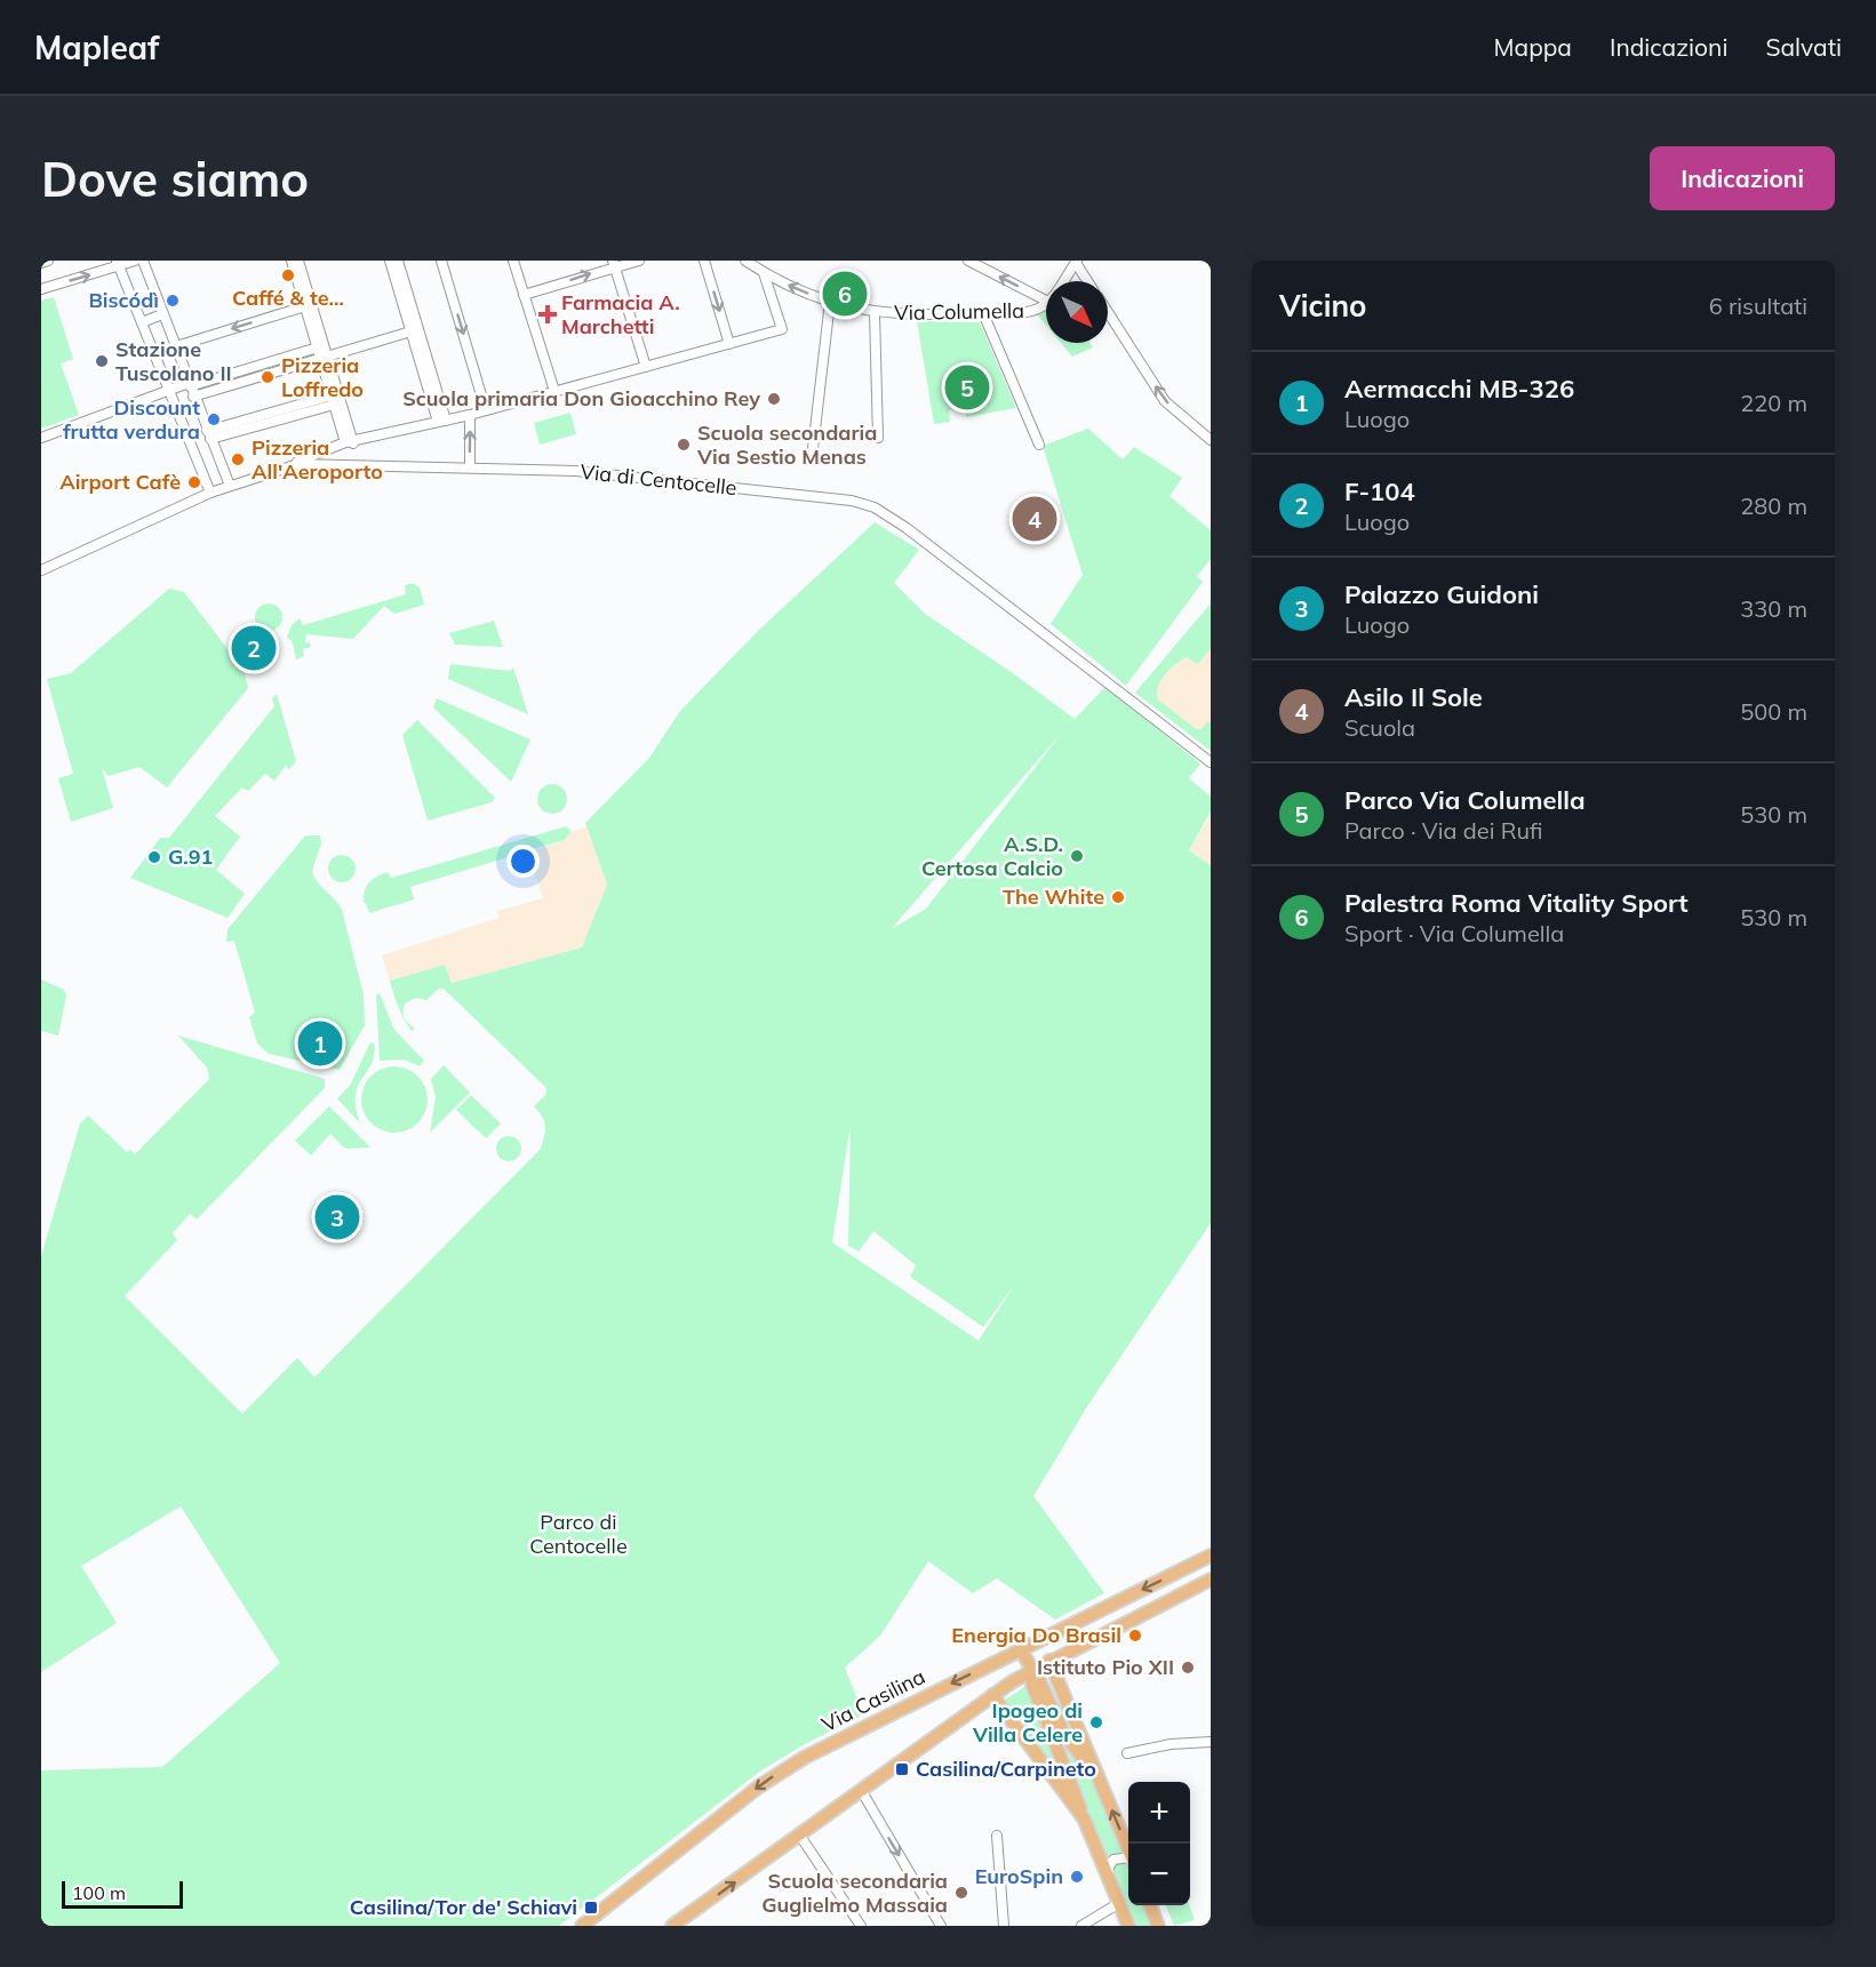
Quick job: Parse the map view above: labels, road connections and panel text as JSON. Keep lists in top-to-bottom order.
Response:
{
  "streets": {
    "main road": ["Via Casilina"],
    "street": ["Via Columella", "Via di Centocelle"]
  },
  "parks": ["Parco di Centocelle"],
  "places": {
    "other": [
      "Caffé & te...",
      "Biscódì",
      "Stazione Tuscolano II",
      "Pizzeria Loffredo",
      "Scuola primaria Don Gioacchino Rey",
      "Discount frutta verdura",
      "Scuola secondaria Via Sestio Menas",
      "Pizzeria All'Aeroporto",
      "Airport Cafè",
      "A.S.D. Certosa Calcio",
      "G.91",
      "The White",
      "Energia Do Brasil",
      "Istituto Pio XII",
      "Ipogeo di Villa Celere",
      "EuroSpin",
      "Scuola secondaria Guglielmo Massaia"
    ],
    "health": ["Farmacia A. Marchetti"],
    "transit": ["Casilina/Carpineto", "Casilina/Tor de' Schiavi"]
  },
  "scale_bar": "100 m",
  "north": "bottom right",
  "page": {
    "header": "Mapleaf",
    "nav": ["Mappa", "Indicazioni", "Salvati"],
    "buttons": "Indicazioni",
    "title": "Dove siamo",
    "heading": ["Vicino", "6 risultati"],
    "pins": [
      "6",
      "5",
      "4",
      "2",
      "1",
      "3"
    ],
    "list": [
      {
        "mark": "1",
        "name": "Aermacchi MB-326",
        "note": "Luogo",
        "value": "220 m"
      },
      {
        "mark": "2",
        "name": "F-104",
        "note": "Luogo",
        "value": "280 m"
      },
      {
        "mark": "3",
        "name": "Palazzo Guidoni",
        "note": "Luogo",
        "value": "330 m"
      },
      {
        "mark": "4",
        "name": "Asilo Il Sole",
        "note": "Scuola",
        "value": "500 m"
      },
      {
        "mark": "5",
        "name": "Parco Via Columella",
        "note": "Parco · Via dei Rufi",
        "value": "530 m"
      },
      {
        "mark": "6",
        "name": "Palestra Roma Vitality Sport",
        "note": "Sport · Via Columella",
        "value": "530 m"
      }
    ],
    "map_buttons": ["+", "−"],
    "scale": "100 m"
  }
}
